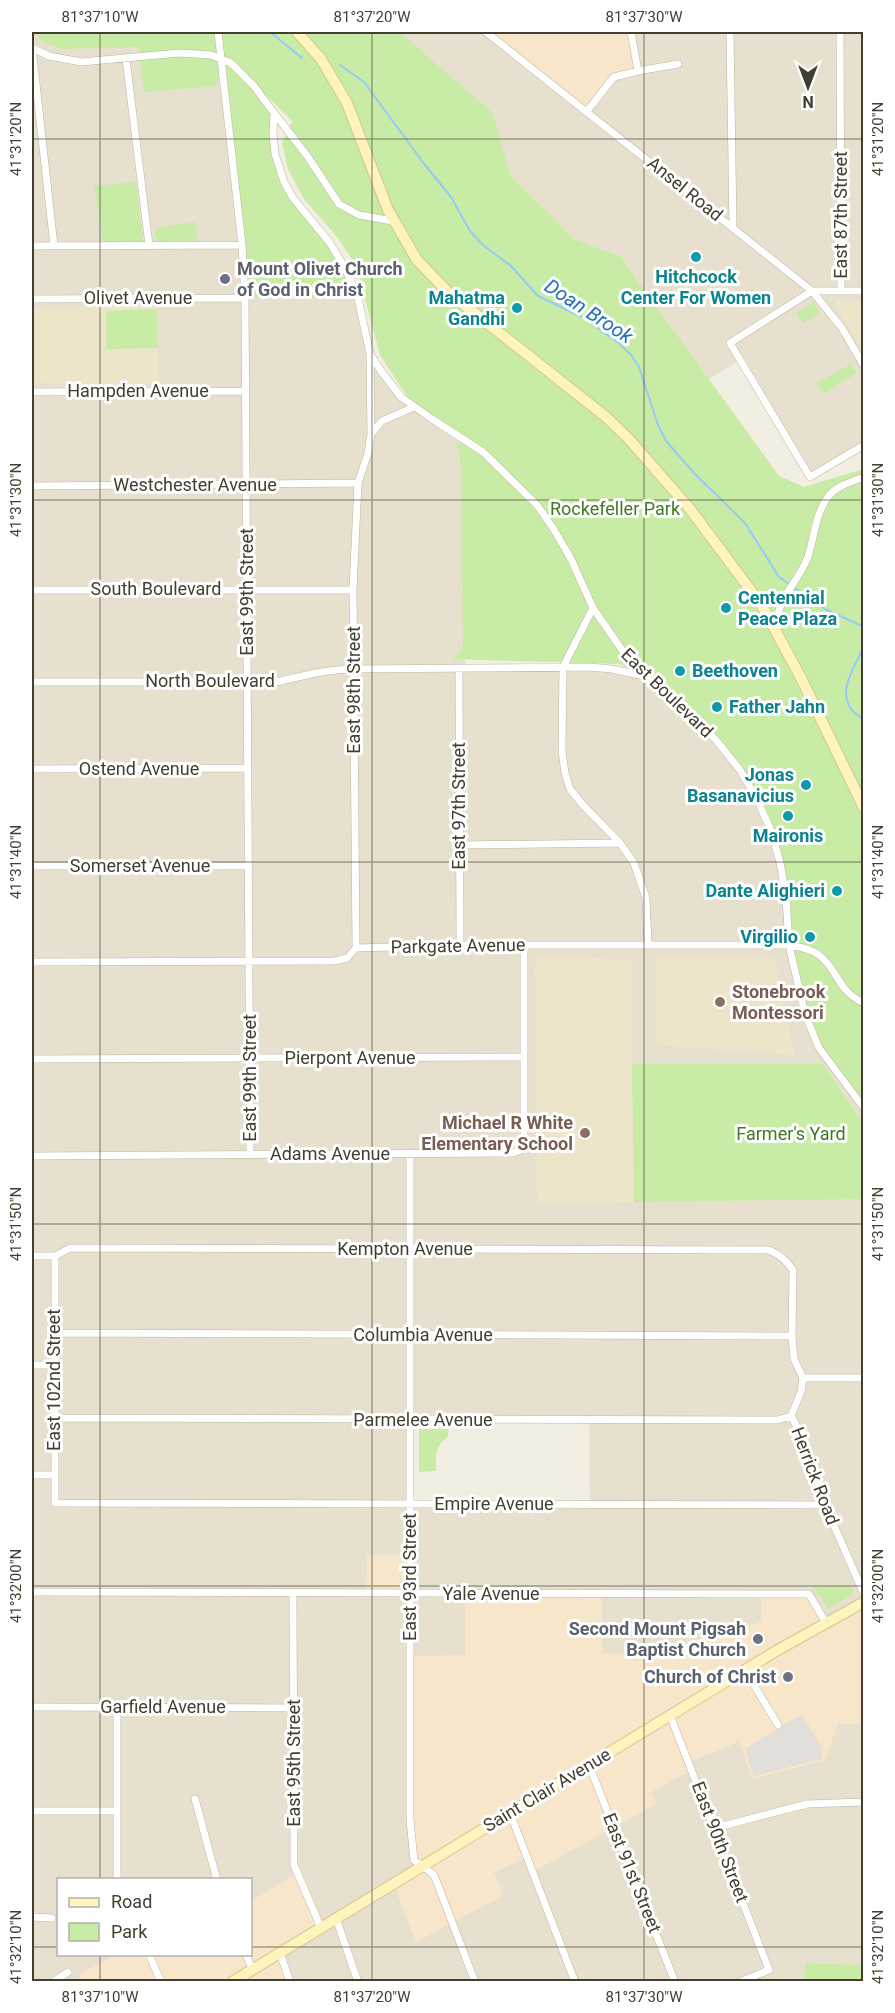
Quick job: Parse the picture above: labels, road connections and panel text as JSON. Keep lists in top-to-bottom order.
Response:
{
  "streets": {
    "main road": ["Saint Clair Avenue"],
    "street": [
      "Ansel Road",
      "East 87th Street",
      "Olivet Avenue",
      "Hampden Avenue",
      "Westchester Avenue",
      "South Boulevard",
      "East 99th Street",
      "North Boulevard",
      "East 98th Street",
      "East Boulevard",
      "Ostend Avenue",
      "East 97th Street",
      "Somerset Avenue",
      "Parkgate Avenue",
      "Pierpont Avenue",
      "Adams Avenue",
      "Kempton Avenue",
      "Columbia Avenue",
      "East 102nd Street",
      "Parmelee Avenue",
      "Herrick Road",
      "Empire Avenue",
      "East 93rd Street",
      "Yale Avenue",
      "Garfield Avenue",
      "East 95th Street",
      "East 90th Street",
      "East 91st Street"
    ]
  },
  "crossings": [
    ["Olivet Avenue", "East 99th Street"],
    ["Hampden Avenue", "East 99th Street"],
    ["Westchester Avenue", "East 99th Street"],
    ["Westchester Avenue", "East 98th Street"],
    ["South Boulevard", "East 99th Street"],
    ["South Boulevard", "East 98th Street"],
    ["East 99th Street", "North Boulevard"],
    ["East 99th Street", "Ostend Avenue"],
    ["East 99th Street", "Somerset Avenue"],
    ["East 99th Street", "Parkgate Avenue"],
    ["East 99th Street", "Pierpont Avenue"],
    ["East 99th Street", "Adams Avenue"],
    ["North Boulevard", "East 98th Street"],
    ["North Boulevard", "East Boulevard"],
    ["North Boulevard", "East 97th Street"],
    ["East 98th Street", "East Boulevard"],
    ["East 98th Street", "Parkgate Avenue"],
    ["East Boulevard", "Parkgate Avenue"],
    ["East 97th Street", "Parkgate Avenue"],
    ["Pierpont Avenue", "Adams Avenue"],
    ["Adams Avenue", "East 93rd Street"],
    ["Kempton Avenue", "Columbia Avenue"],
    ["Kempton Avenue", "East 102nd Street"],
    ["Kempton Avenue", "East 93rd Street"],
    ["Columbia Avenue", "East 102nd Street"],
    ["Columbia Avenue", "East 93rd Street"],
    ["East 102nd Street", "Parmelee Avenue"],
    ["East 102nd Street", "Empire Avenue"],
    ["Parmelee Avenue", "Herrick Road"],
    ["Parmelee Avenue", "East 93rd Street"],
    ["Herrick Road", "Empire Avenue"],
    ["Empire Avenue", "East 93rd Street"],
    ["East 93rd Street", "Yale Avenue"],
    ["East 93rd Street", "Saint Clair Avenue"],
    ["Yale Avenue", "East 95th Street"],
    ["Yale Avenue", "Saint Clair Avenue"],
    ["Garfield Avenue", "East 95th Street"],
    ["East 95th Street", "Saint Clair Avenue"],
    ["Saint Clair Avenue", "East 90th Street"],
    ["Saint Clair Avenue", "East 91st Street"]
  ],
  "water": ["Doan Brook"],
  "parks": ["Rockefeller Park", "Farmer's Yard"],
  "places": [
    "Hitchcock Center For Women",
    "Mount Olivet Church of God in Christ",
    "Mahatma Gandhi",
    "Centennial Peace Plaza",
    "Beethoven",
    "Father Jahn",
    "Jonas Basanavicius",
    "Maironis",
    "Dante Alighieri",
    "Virgilio",
    "Stonebrook Montessori",
    "Michael R White Elementary School",
    "Second Mount Pigsah Baptist Church",
    "Church of Christ"
  ],
  "legend": ["Road", "Park"],
  "north": "bottom",
  "coordinates": [
    "81°37'10\"W",
    "81°37'20\"W",
    "81°37'30\"W",
    "41°31'20\"N",
    "41°31'30\"N",
    "41°31'40\"N",
    "41°31'50\"N",
    "41°32'00\"N",
    "41°32'10\"N"
  ]
}
